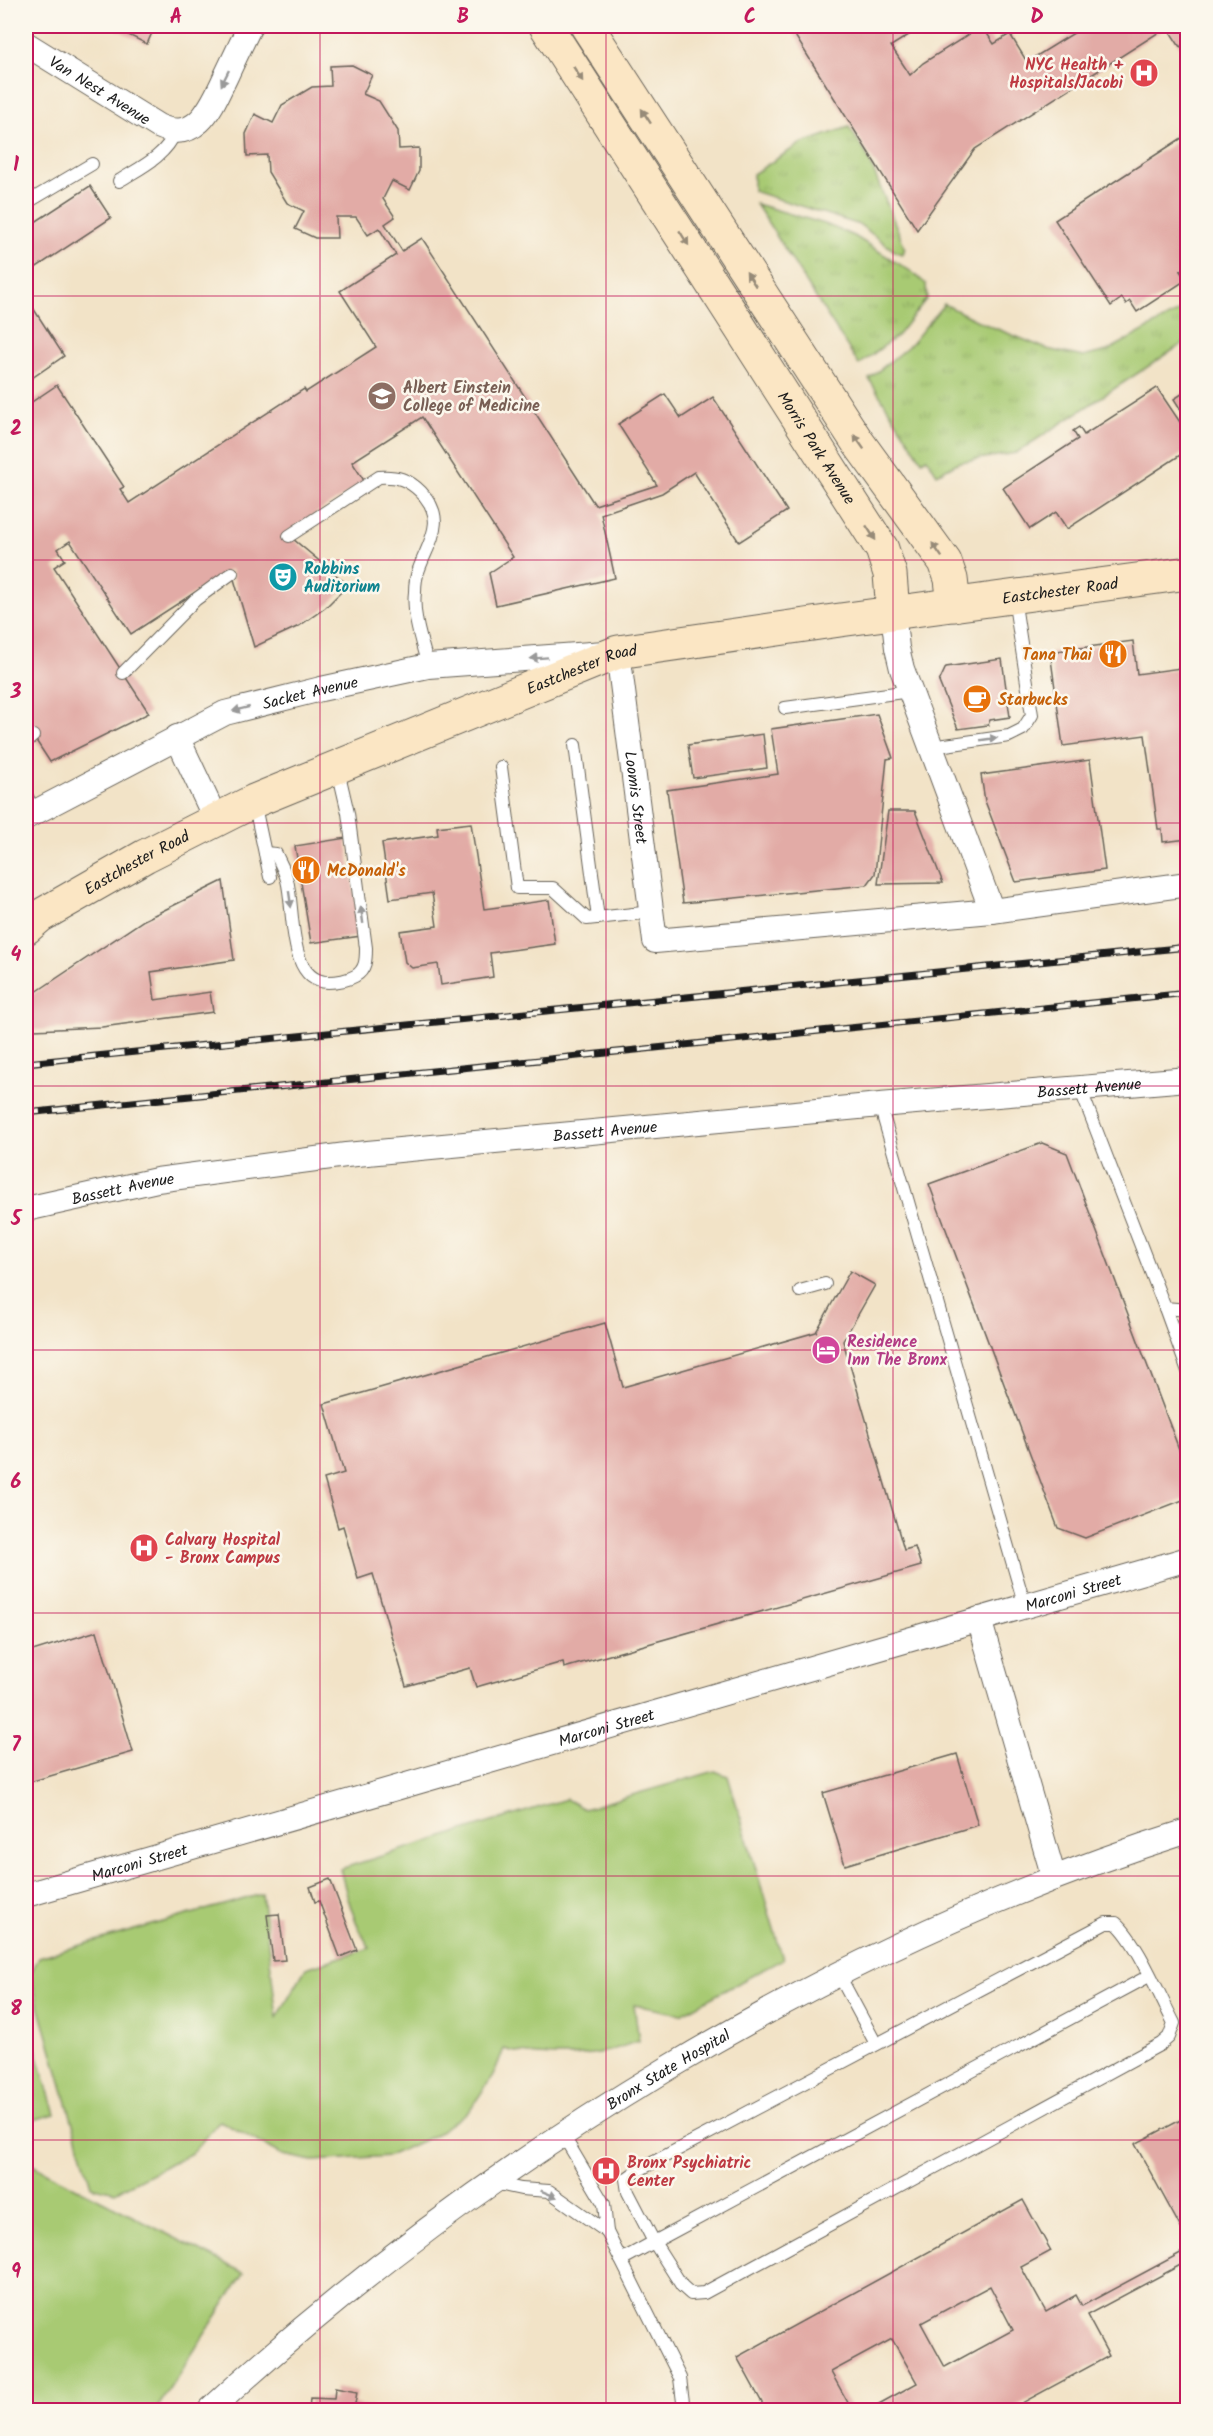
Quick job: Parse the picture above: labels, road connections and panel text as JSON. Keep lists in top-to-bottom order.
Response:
{
  "streets": {
    "main road": ["Morris Park Avenue", "Eastchester Road"],
    "street": [
      "Van Nest Avenue",
      "Sacket Avenue",
      "Loomis Street",
      "Bassett Avenue",
      "Marconi Street",
      "Bronx State Hospital"
    ]
  },
  "crossings": [
    ["Morris Park Avenue", "Eastchester Road"],
    ["Morris Park Avenue", "Loomis Street"],
    ["Eastchester Road", "Sacket Avenue"],
    ["Eastchester Road", "Loomis Street"],
    ["Sacket Avenue", "Loomis Street"]
  ],
  "one_way": ["Sacket Avenue"],
  "places": {
    "hospital": ["NYC Health + Hospitals/Jacobi", "Calvary Hospital - Bronx Campus", "Bronx Psychiatric Center"],
    "school or university": ["Albert Einstein College of Medicine"],
    "theatre": ["Robbins Auditorium"],
    "restaurant": ["Tana Thai", "McDonald's"],
    "cafe": ["Starbucks"],
    "hotel": ["Residence Inn The Bronx"]
  },
  "grid": {
    "columns": [
      "A",
      "B",
      "C",
      "D"
    ],
    "rows": [
      "1",
      "2",
      "3",
      "4",
      "5",
      "6",
      "7",
      "8",
      "9"
    ]
  }
}
